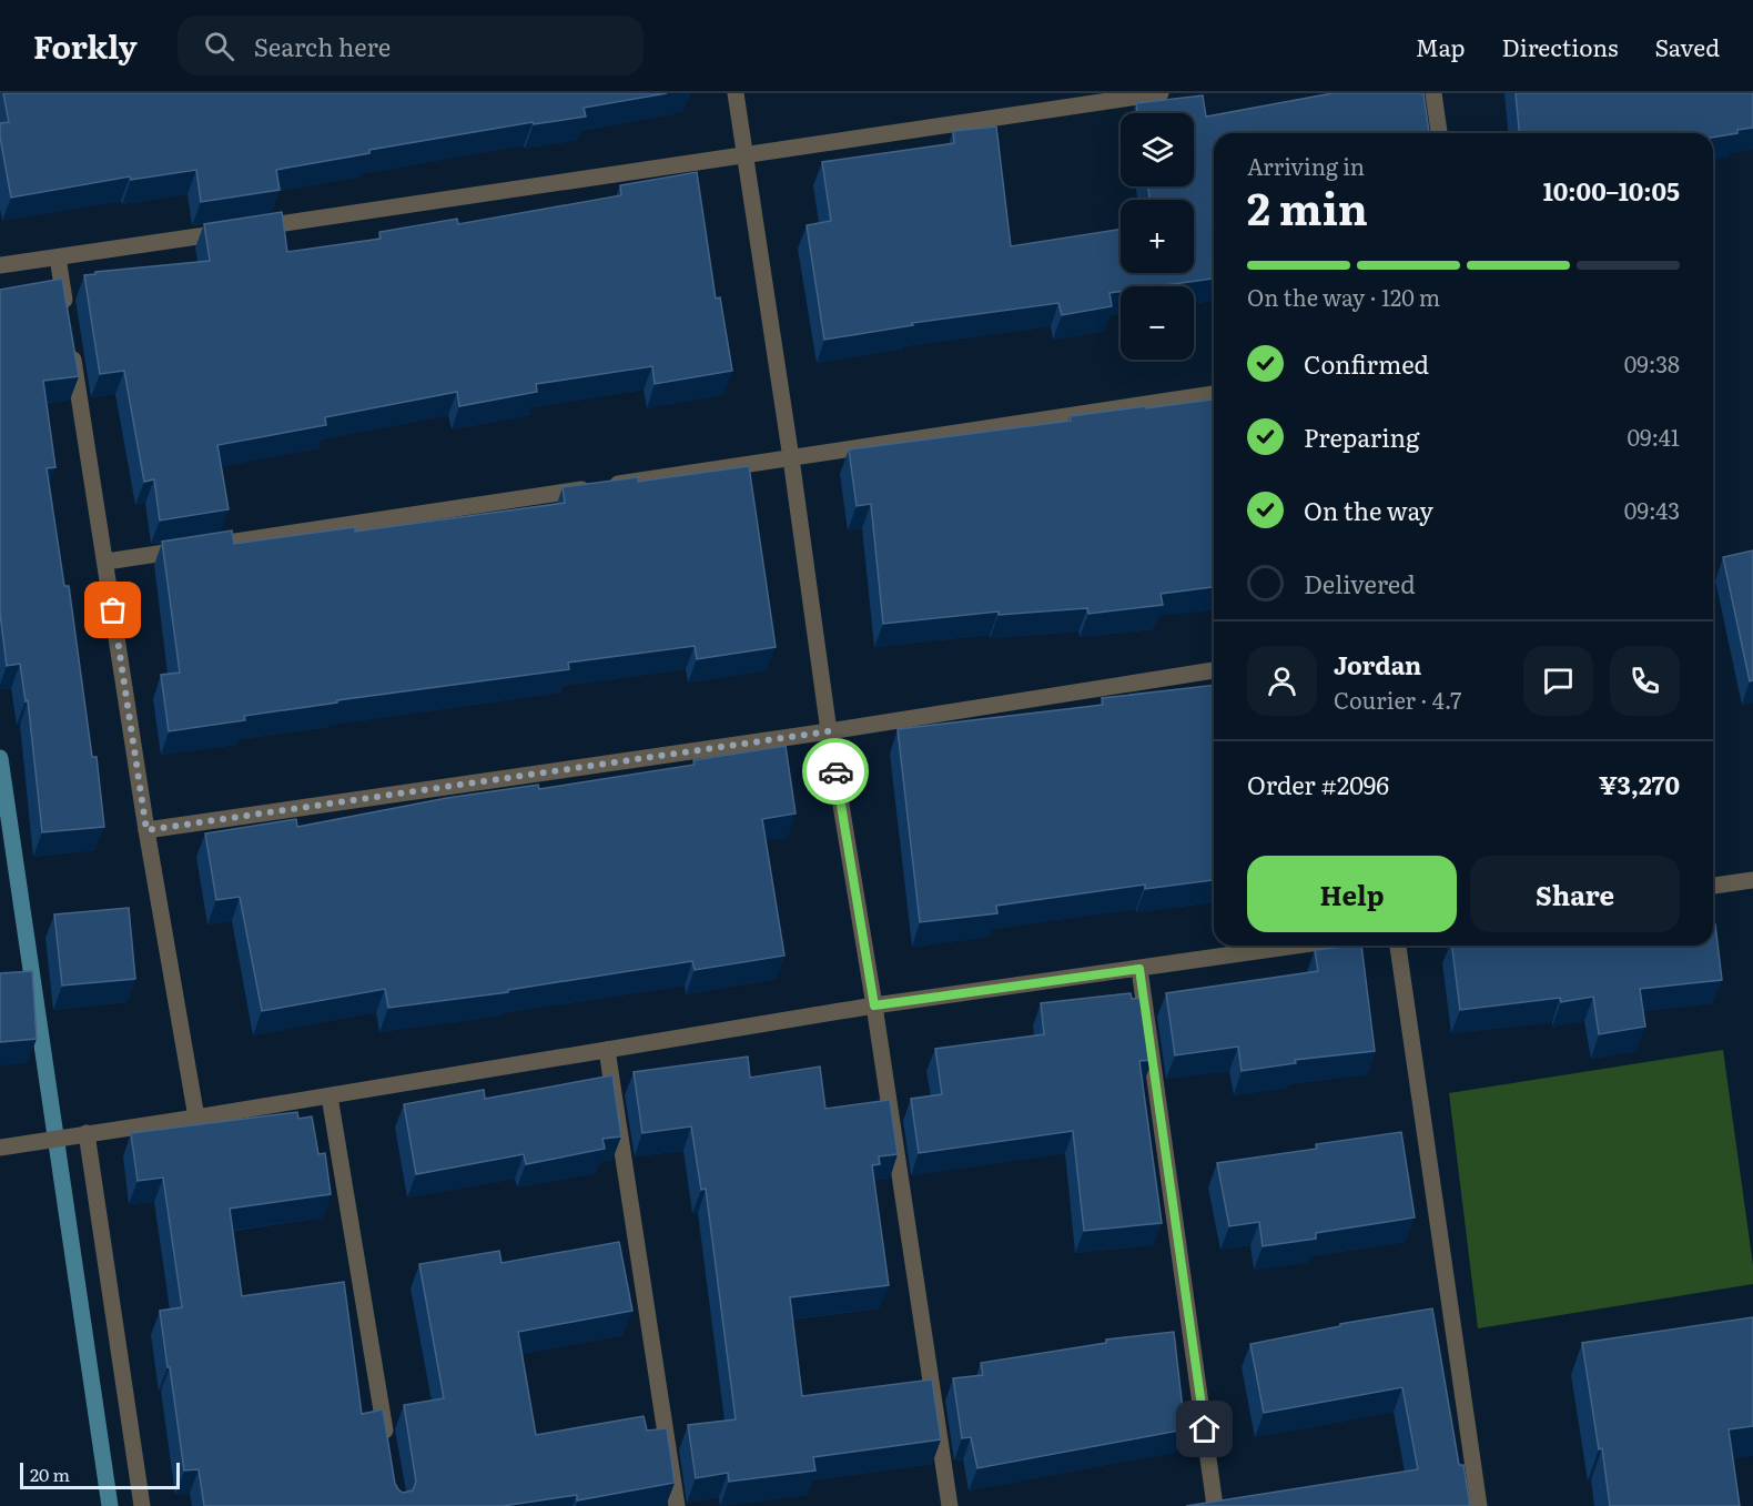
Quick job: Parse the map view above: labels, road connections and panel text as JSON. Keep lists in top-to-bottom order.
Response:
{
  "scale_bar": "20 m",
  "page": {
    "header": "Forkly",
    "search": "Search here",
    "nav": ["Map", "Directions", "Saved"],
    "map_buttons": ["+", "−"],
    "heading": ["2 min", "Arriving in", "10:00–10:05"],
    "panel": [
      "Jordan",
      "Courier · 4.7",
      "Order #2096",
      "¥3,270"
    ],
    "bar": "On the way · 120 m",
    "list": [
      ["Confirmed", "09:38"],
      ["Preparing", "09:41"],
      ["On the way", "09:43"],
      "Delivered"
    ],
    "buttons": ["Help", "Share"],
    "scale": "20 m"
  }
}
